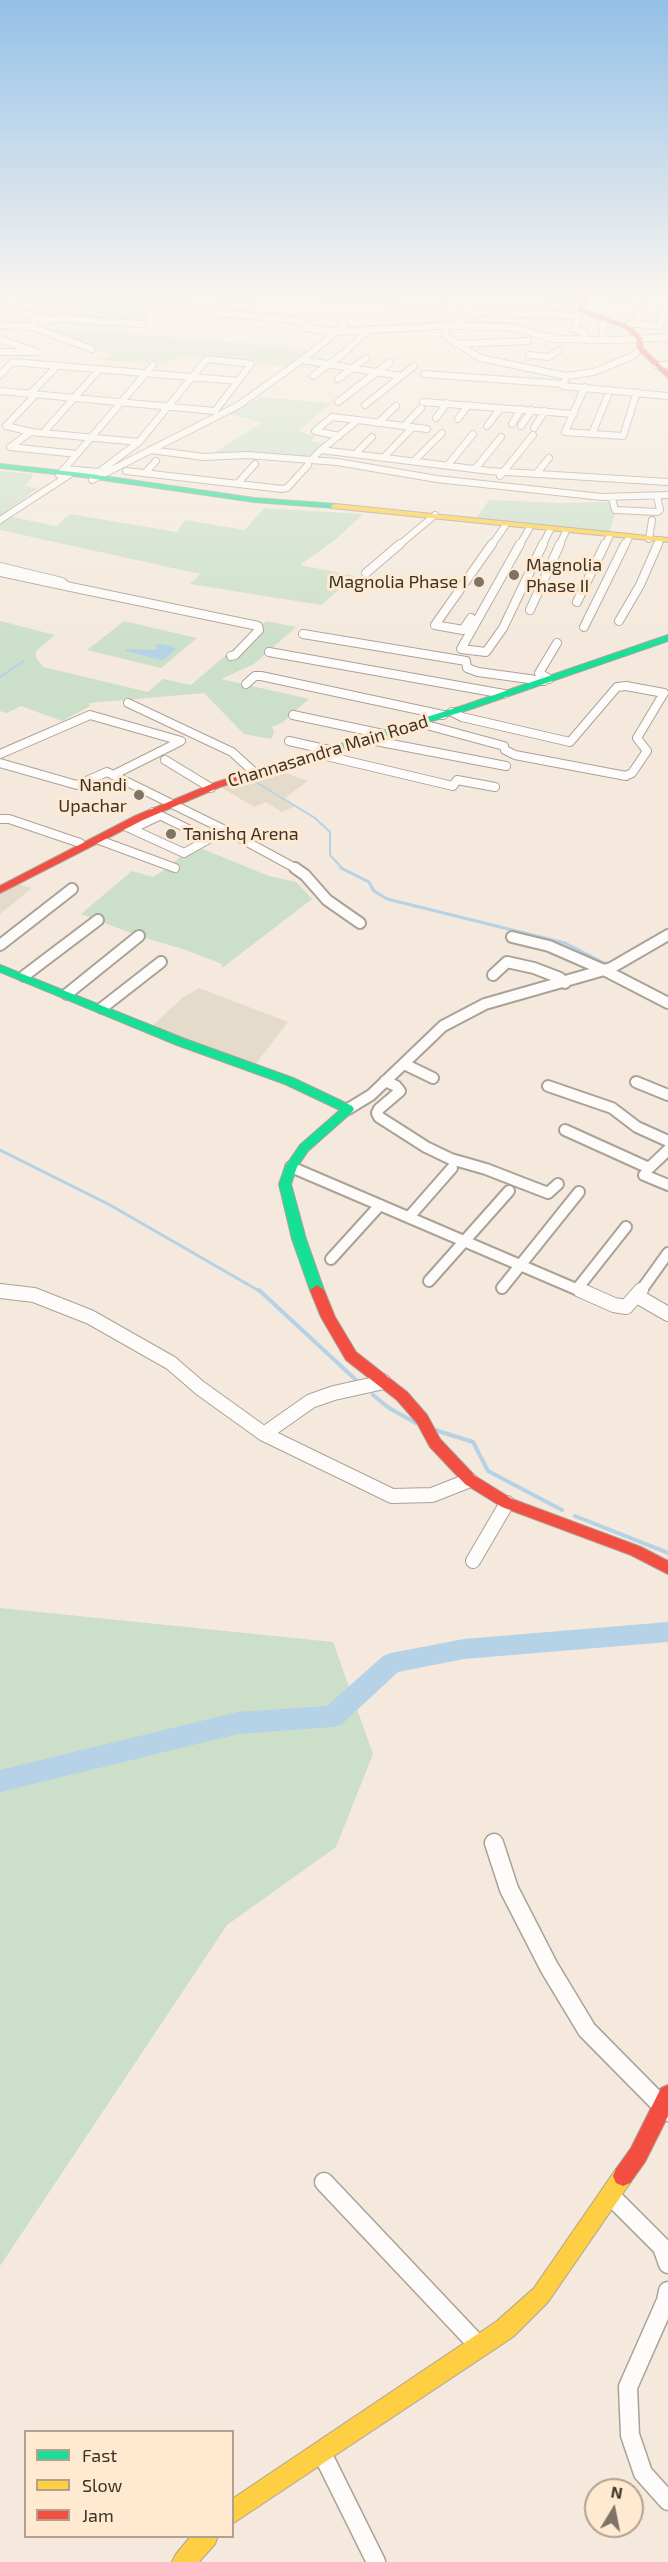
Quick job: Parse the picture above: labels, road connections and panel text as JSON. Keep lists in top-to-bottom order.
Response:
{
  "streets": {
    "street": ["Channasandra Main Road"]
  },
  "places": [
    "Magnolia Phase II",
    "Magnolia Phase I",
    "Nandi Upachar",
    "Tanishq Arena"
  ],
  "legend": ["Fast", "Slow", "Jam"],
  "north": "top"
}
